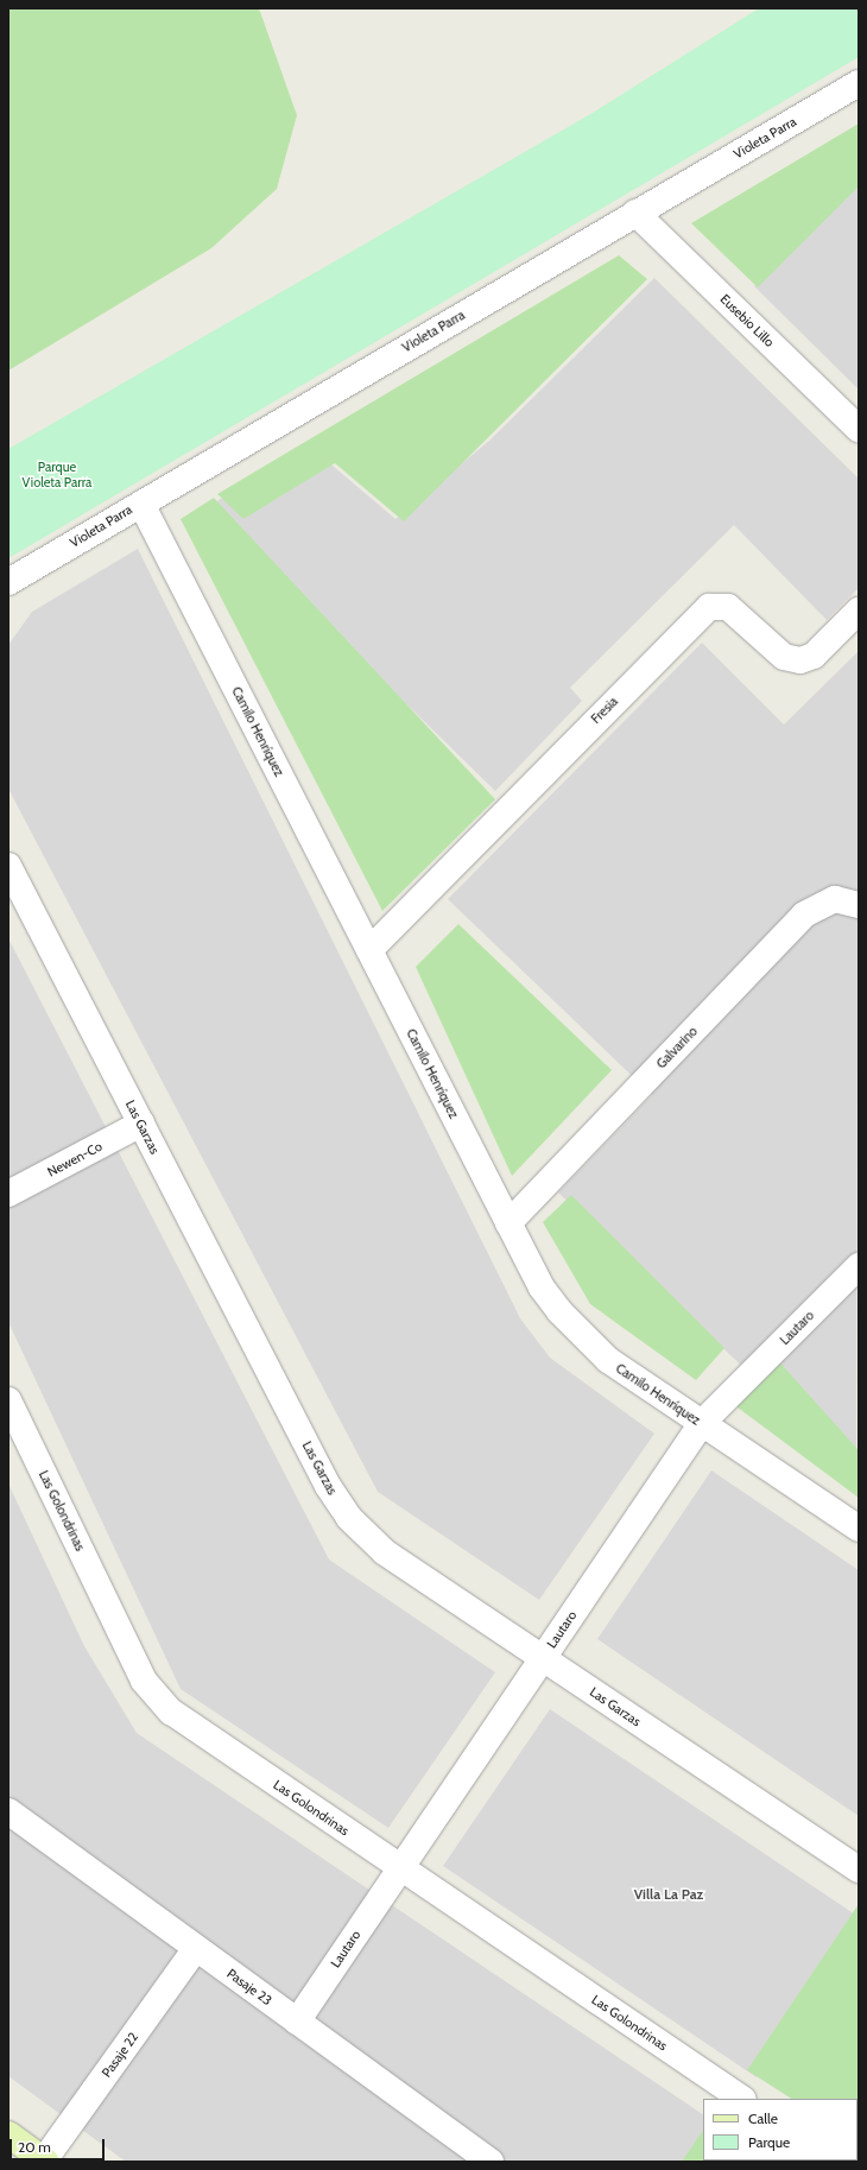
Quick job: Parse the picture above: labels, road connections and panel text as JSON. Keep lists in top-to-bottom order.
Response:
{
  "streets": {
    "street": [
      "Violeta Parra",
      "Eusebio Lillo",
      "Fresia",
      "Camilo Henríquez",
      "Galvarino",
      "Las Garzas",
      "Newen-Co",
      "Lautaro",
      "Las Golondrinas",
      "Pasaje 23",
      "Pasaje 22"
    ]
  },
  "crossings": [
    ["Violeta Parra", "Eusebio Lillo"],
    ["Violeta Parra", "Camilo Henríquez"],
    ["Fresia", "Camilo Henríquez"],
    ["Camilo Henríquez", "Galvarino"],
    ["Camilo Henríquez", "Lautaro"],
    ["Las Garzas", "Newen-Co"],
    ["Las Garzas", "Lautaro"],
    ["Lautaro", "Las Golondrinas"],
    ["Lautaro", "Pasaje 23"],
    ["Pasaje 23", "Pasaje 22"]
  ],
  "districts": ["Villa La Paz"],
  "parks": ["Parque Violeta Parra"],
  "legend": ["Calle", "Parque"],
  "scale_bar": "20 m"
}
